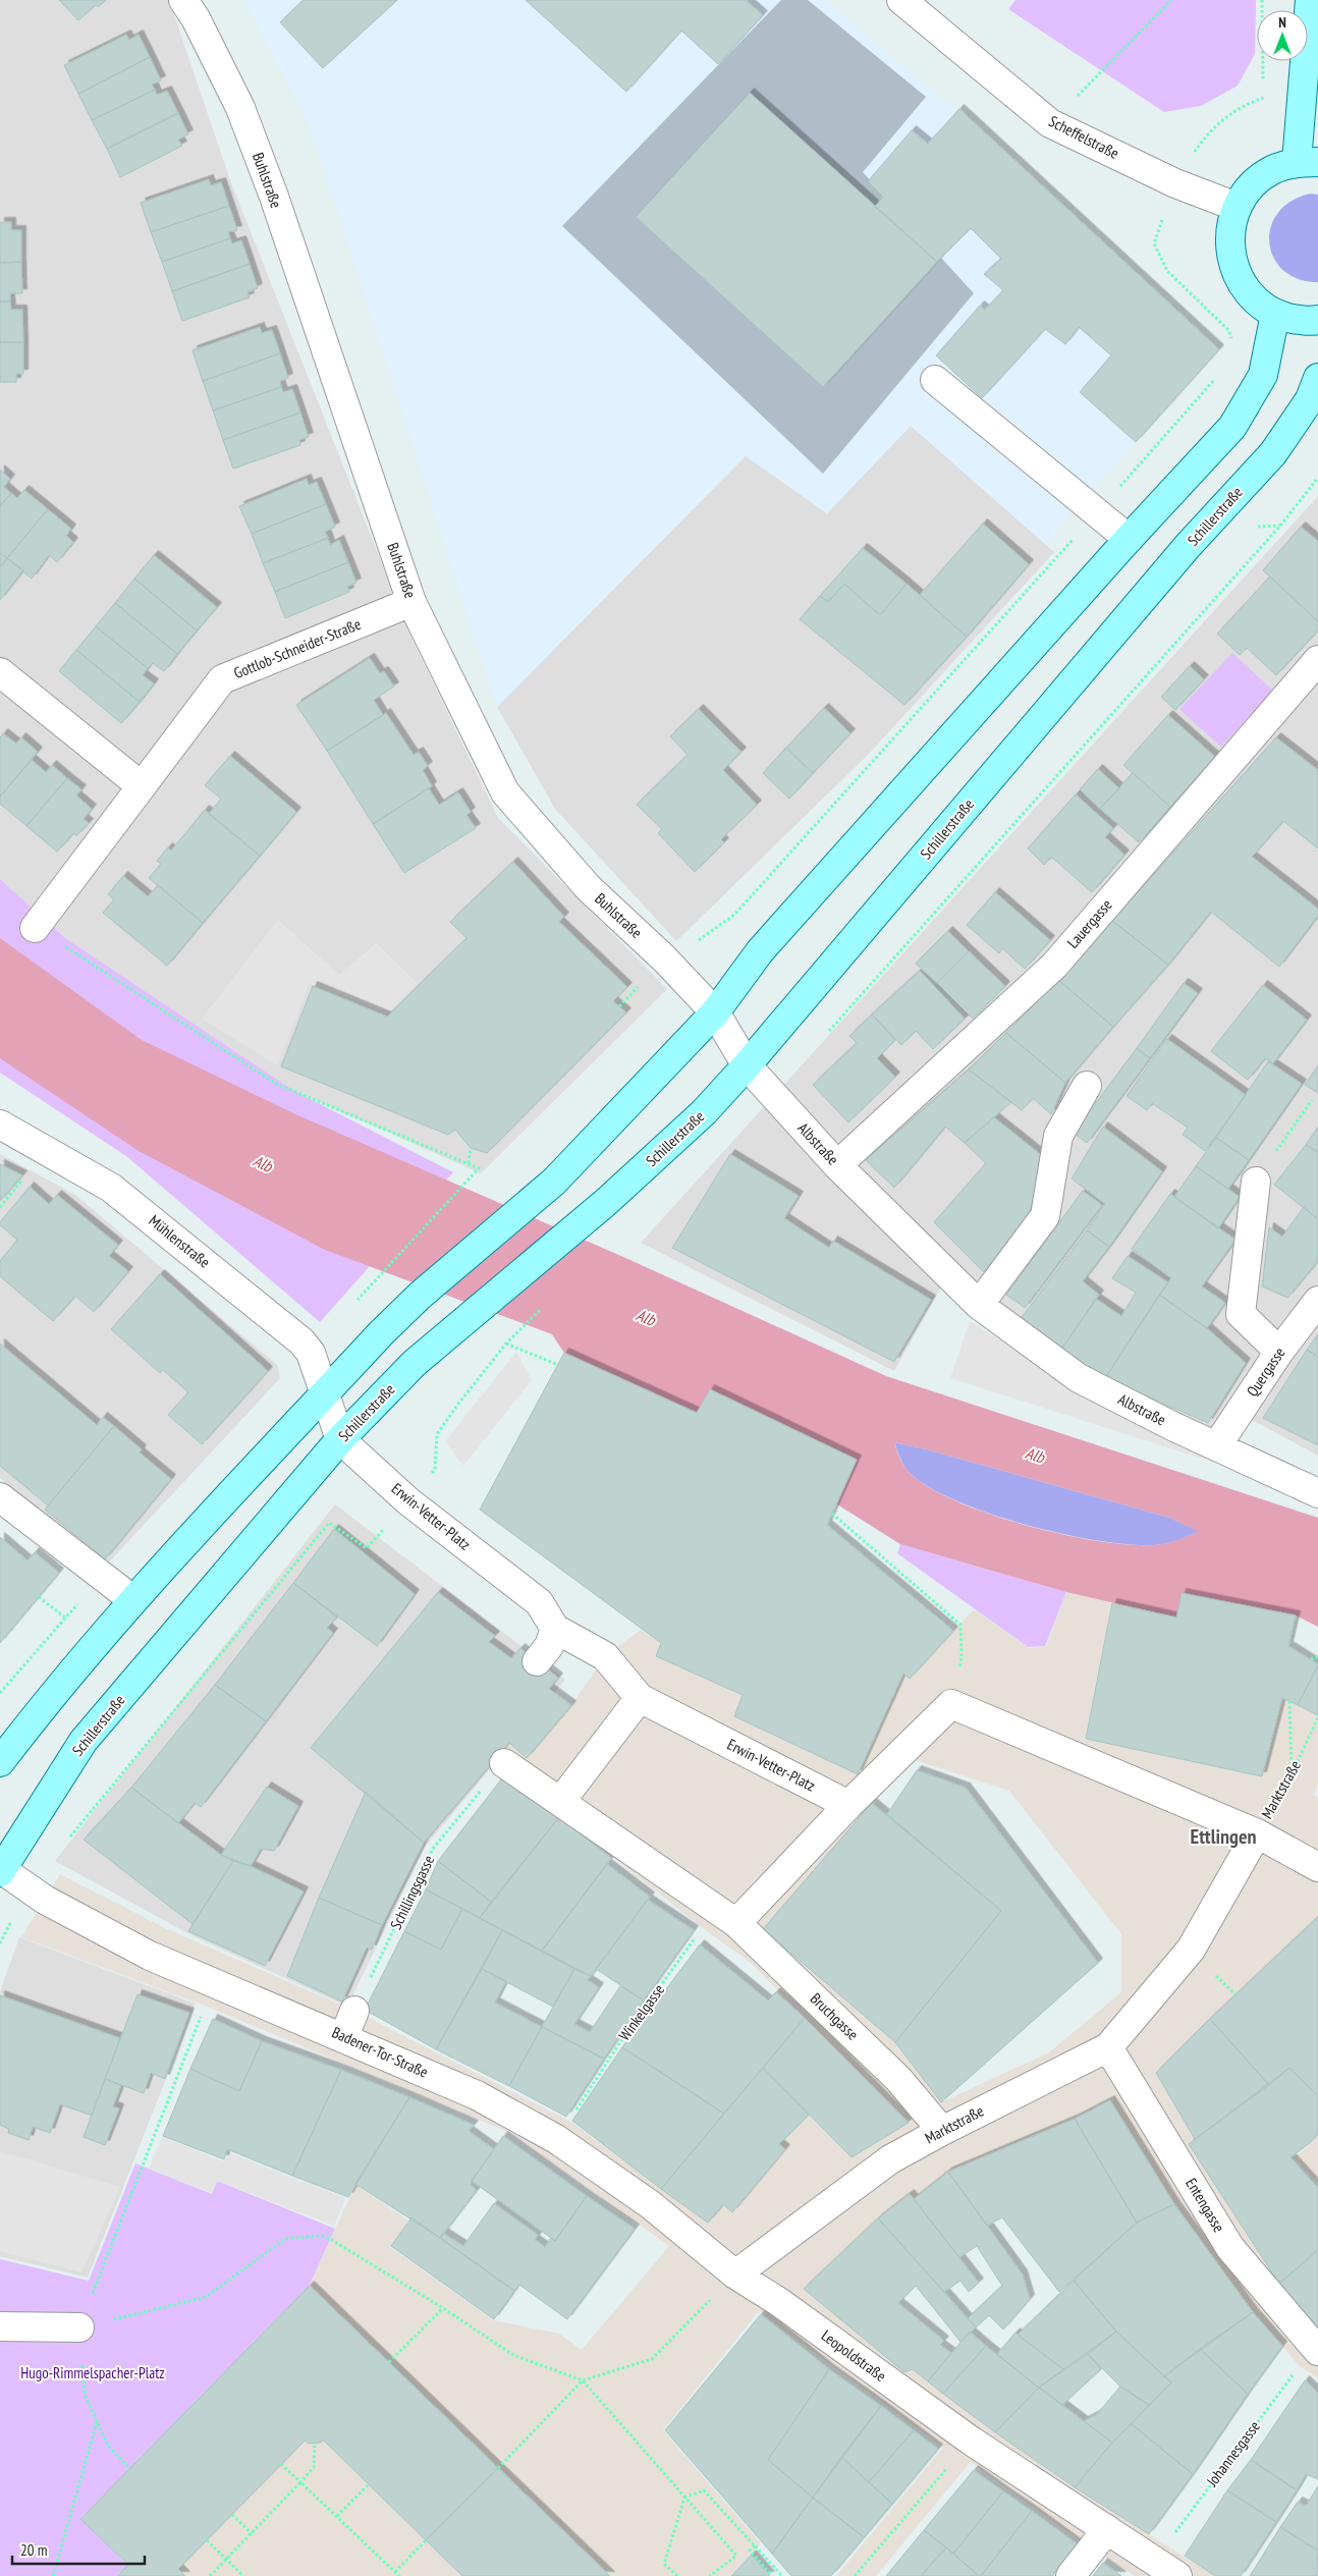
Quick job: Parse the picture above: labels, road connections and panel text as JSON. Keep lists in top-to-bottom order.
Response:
{
  "streets": {
    "main road": ["Schillerstraße"],
    "street": [
      "Scheffelstraße",
      "Buhlstraße",
      "Gottlob-Schneider-Straße",
      "Lauergasse",
      "Albstraße",
      "Mühlenstraße",
      "Quergasse",
      "Erwin-Vetter-Platz",
      "Marktstraße",
      "Bruchgasse",
      "Badener-Tor-Straße",
      "Entengasse",
      "Leopoldstraße"
    ],
    "path": ["Schillingsgasse", "Winkelgasse", "Johannesgasse"]
  },
  "crossings": [
    ["Buhlstraße", "Schillerstraße"],
    ["Buhlstraße", "Gottlob-Schneider-Straße"],
    ["Buhlstraße", "Albstraße"],
    ["Schillerstraße", "Albstraße"],
    ["Schillerstraße", "Erwin-Vetter-Platz"],
    ["Schillerstraße", "Badener-Tor-Straße"],
    ["Lauergasse", "Albstraße"],
    ["Albstraße", "Quergasse"],
    ["Mühlenstraße", "Erwin-Vetter-Platz"],
    ["Marktstraße", "Bruchgasse"],
    ["Marktstraße", "Badener-Tor-Straße"],
    ["Marktstraße", "Entengasse"],
    ["Marktstraße", "Leopoldstraße"],
    ["Winkelgasse", "Bruchgasse"],
    ["Badener-Tor-Straße", "Leopoldstraße"],
    ["Entengasse", "Johannesgasse"],
    ["Leopoldstraße", "Johannesgasse"]
  ],
  "districts": ["Ettlingen"],
  "water": ["Alb"],
  "parks": ["Hugo-Rimmelspacher-Platz"],
  "scale_bar": "20 m",
  "north": "top"
}
